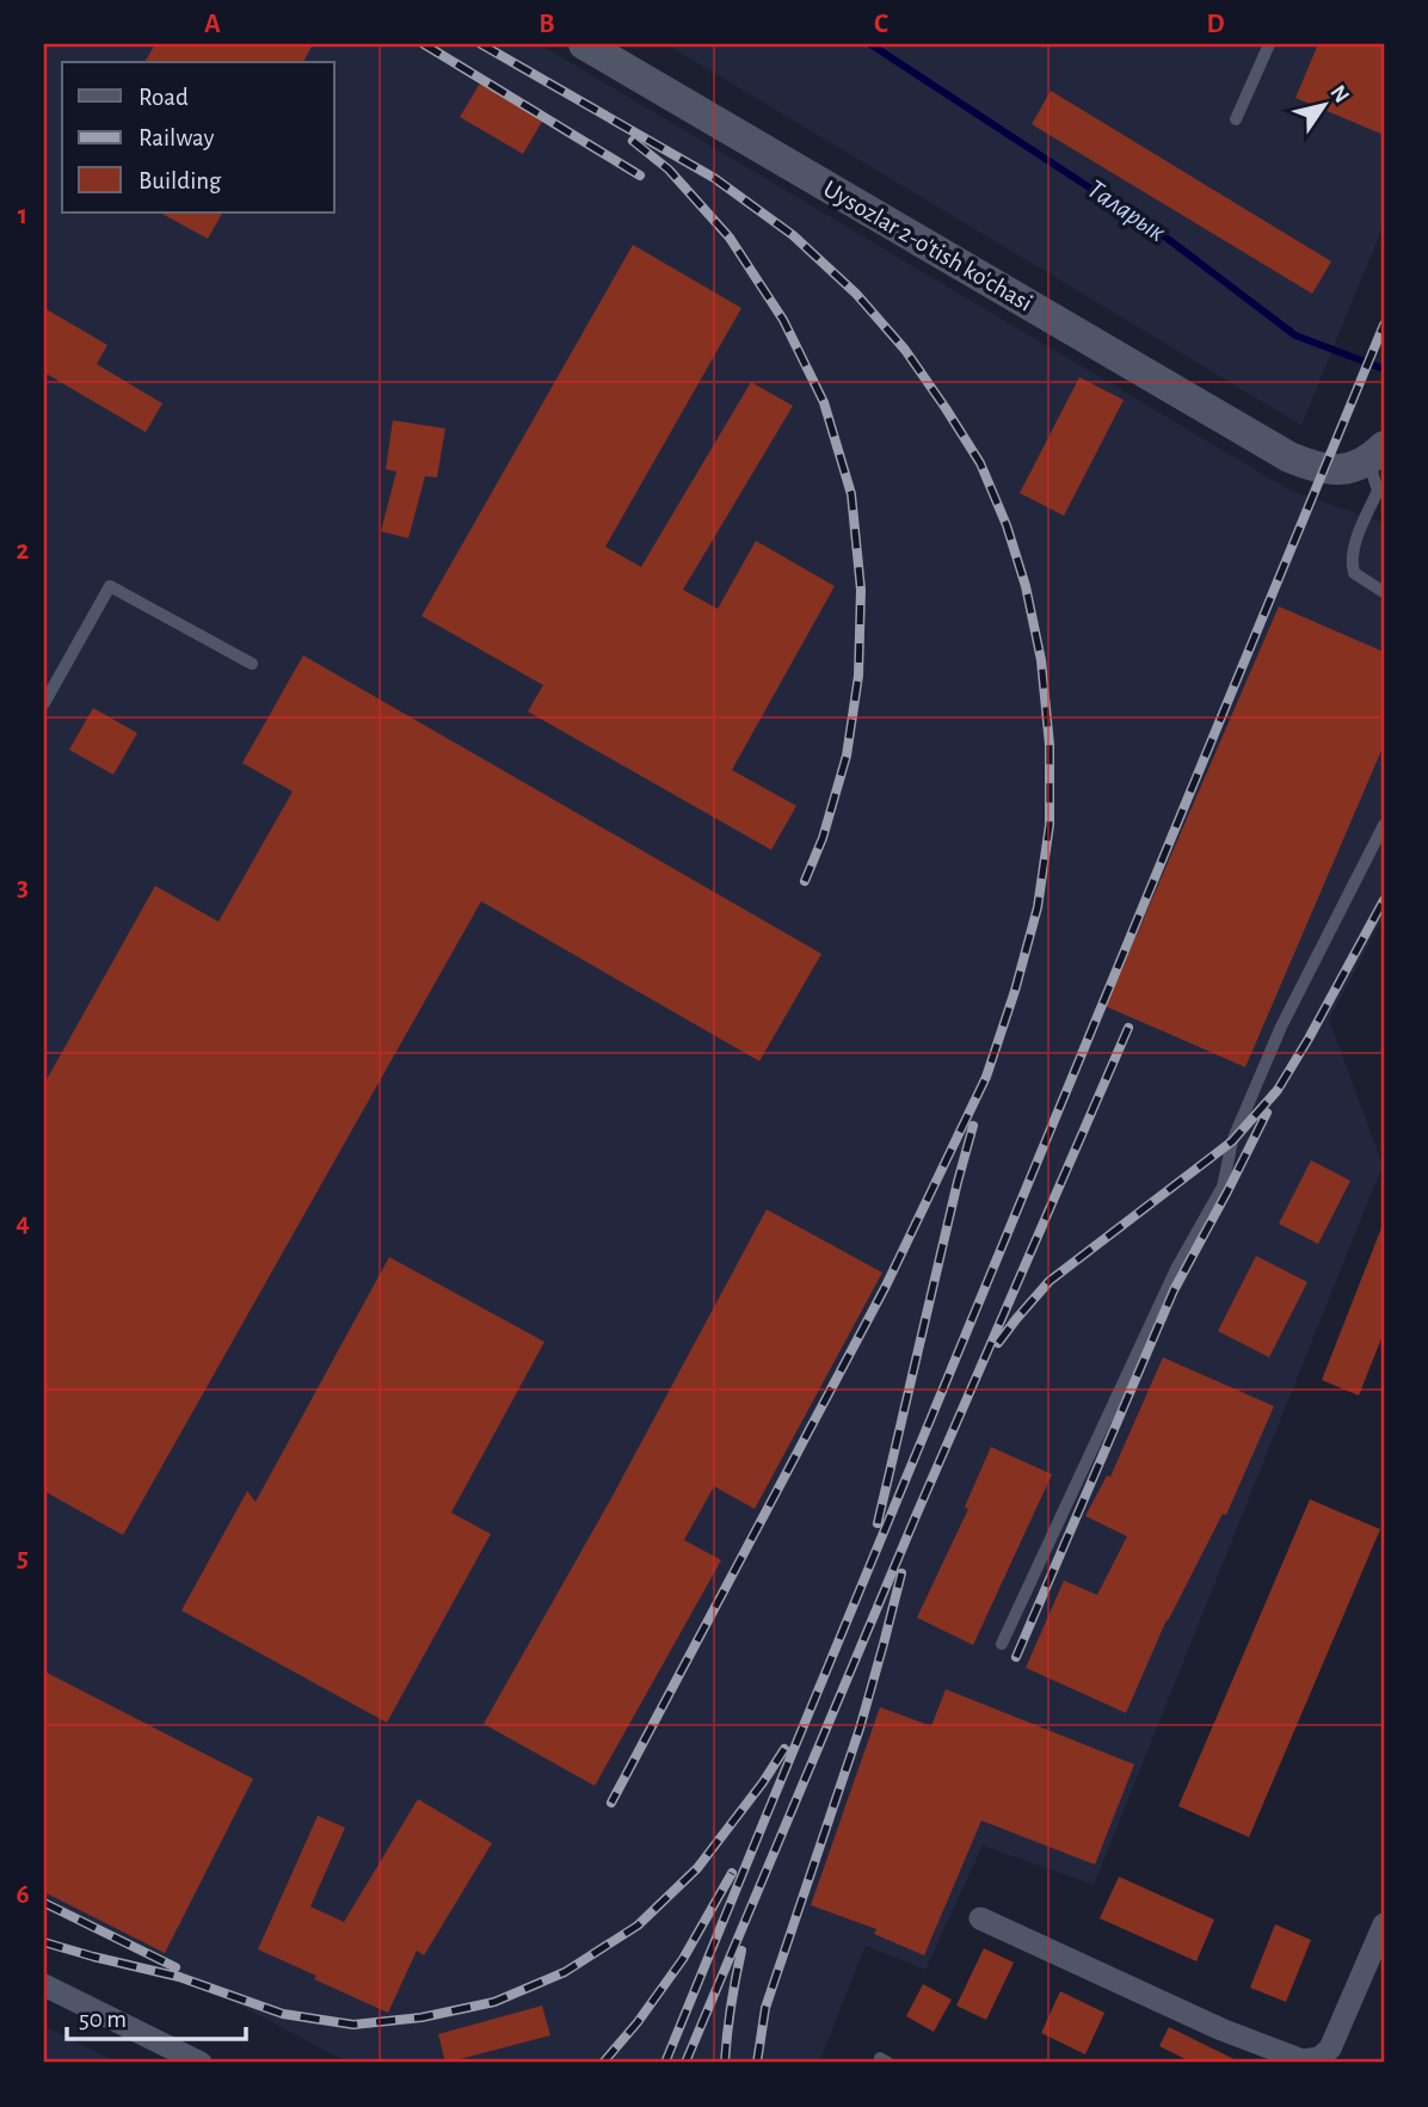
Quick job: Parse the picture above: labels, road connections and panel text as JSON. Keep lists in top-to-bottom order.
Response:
{
  "streets": {
    "street": ["Uysozlar 2-o'tish ko'chasi"]
  },
  "water": ["Таларык"],
  "legend": ["Road", "Railway", "Building"],
  "scale_bar": "50 m",
  "north": "top right",
  "grid": {
    "columns": [
      "A",
      "B",
      "C",
      "D"
    ],
    "rows": [
      "1",
      "2",
      "3",
      "4",
      "5",
      "6"
    ]
  }
}
